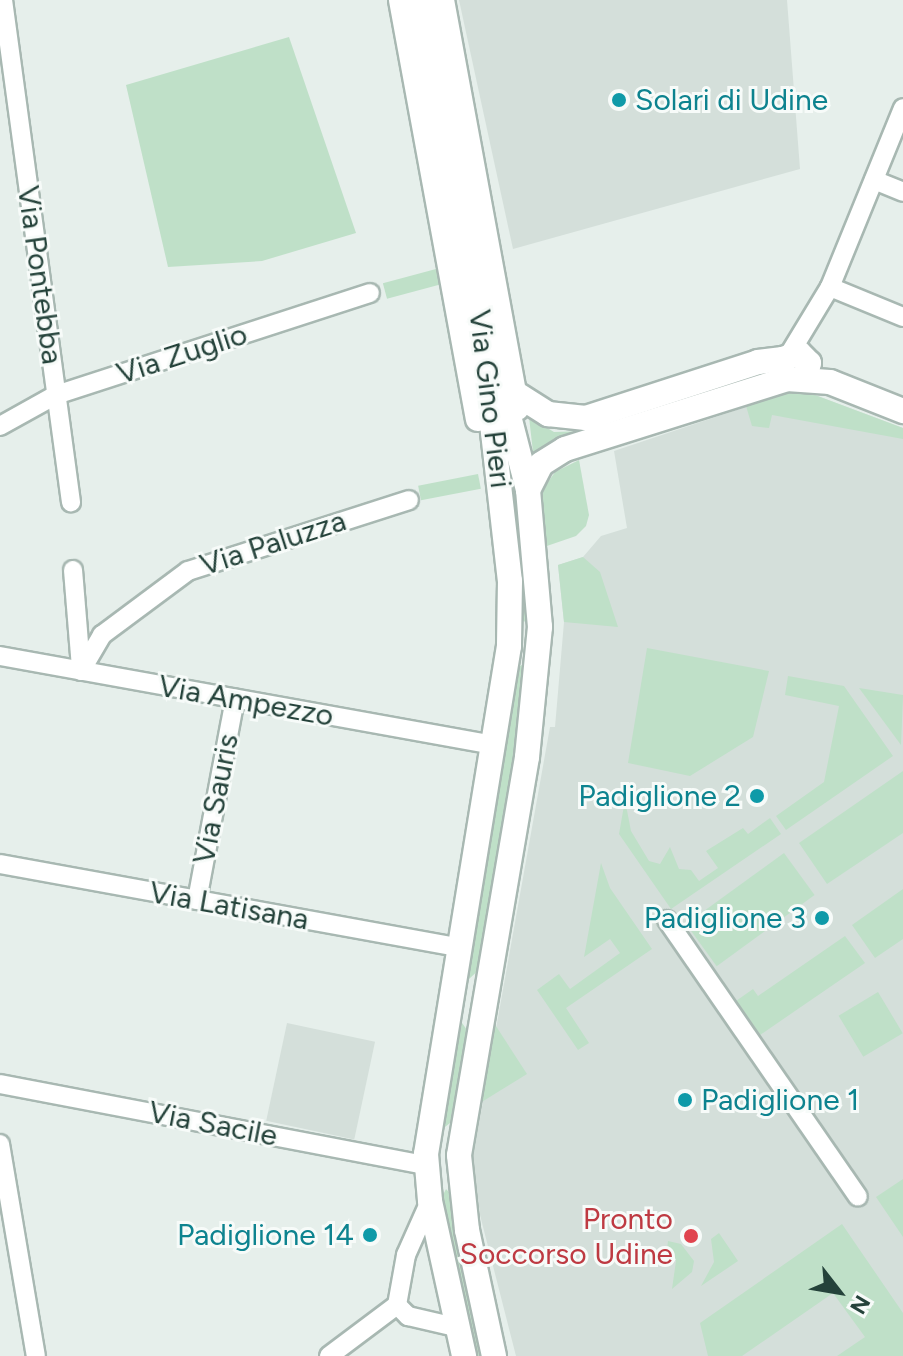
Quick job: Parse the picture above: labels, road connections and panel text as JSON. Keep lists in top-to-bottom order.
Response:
{
  "streets": {
    "main road": ["Via Gino Pieri"],
    "street": [
      "Via Pontebba",
      "Via Zuglio",
      "Via Paluzza",
      "Via Ampezzo",
      "Via Sauris",
      "Via Latisana",
      "Via Sacile"
    ]
  },
  "crossings": [
    ["Via Pontebba", "Via Zuglio"],
    ["Via Gino Pieri", "Via Ampezzo"],
    ["Via Gino Pieri", "Via Latisana"],
    ["Via Gino Pieri", "Via Sacile"],
    ["Via Paluzza", "Via Ampezzo"],
    ["Via Ampezzo", "Via Sauris"],
    ["Via Sauris", "Via Latisana"]
  ],
  "places": [
    "Solari di Udine",
    "Padiglione 2",
    "Padiglione 3",
    "Padiglione 1",
    "Padiglione 14",
    "Pronto Soccorso Udine"
  ],
  "north": "bottom right"
}
